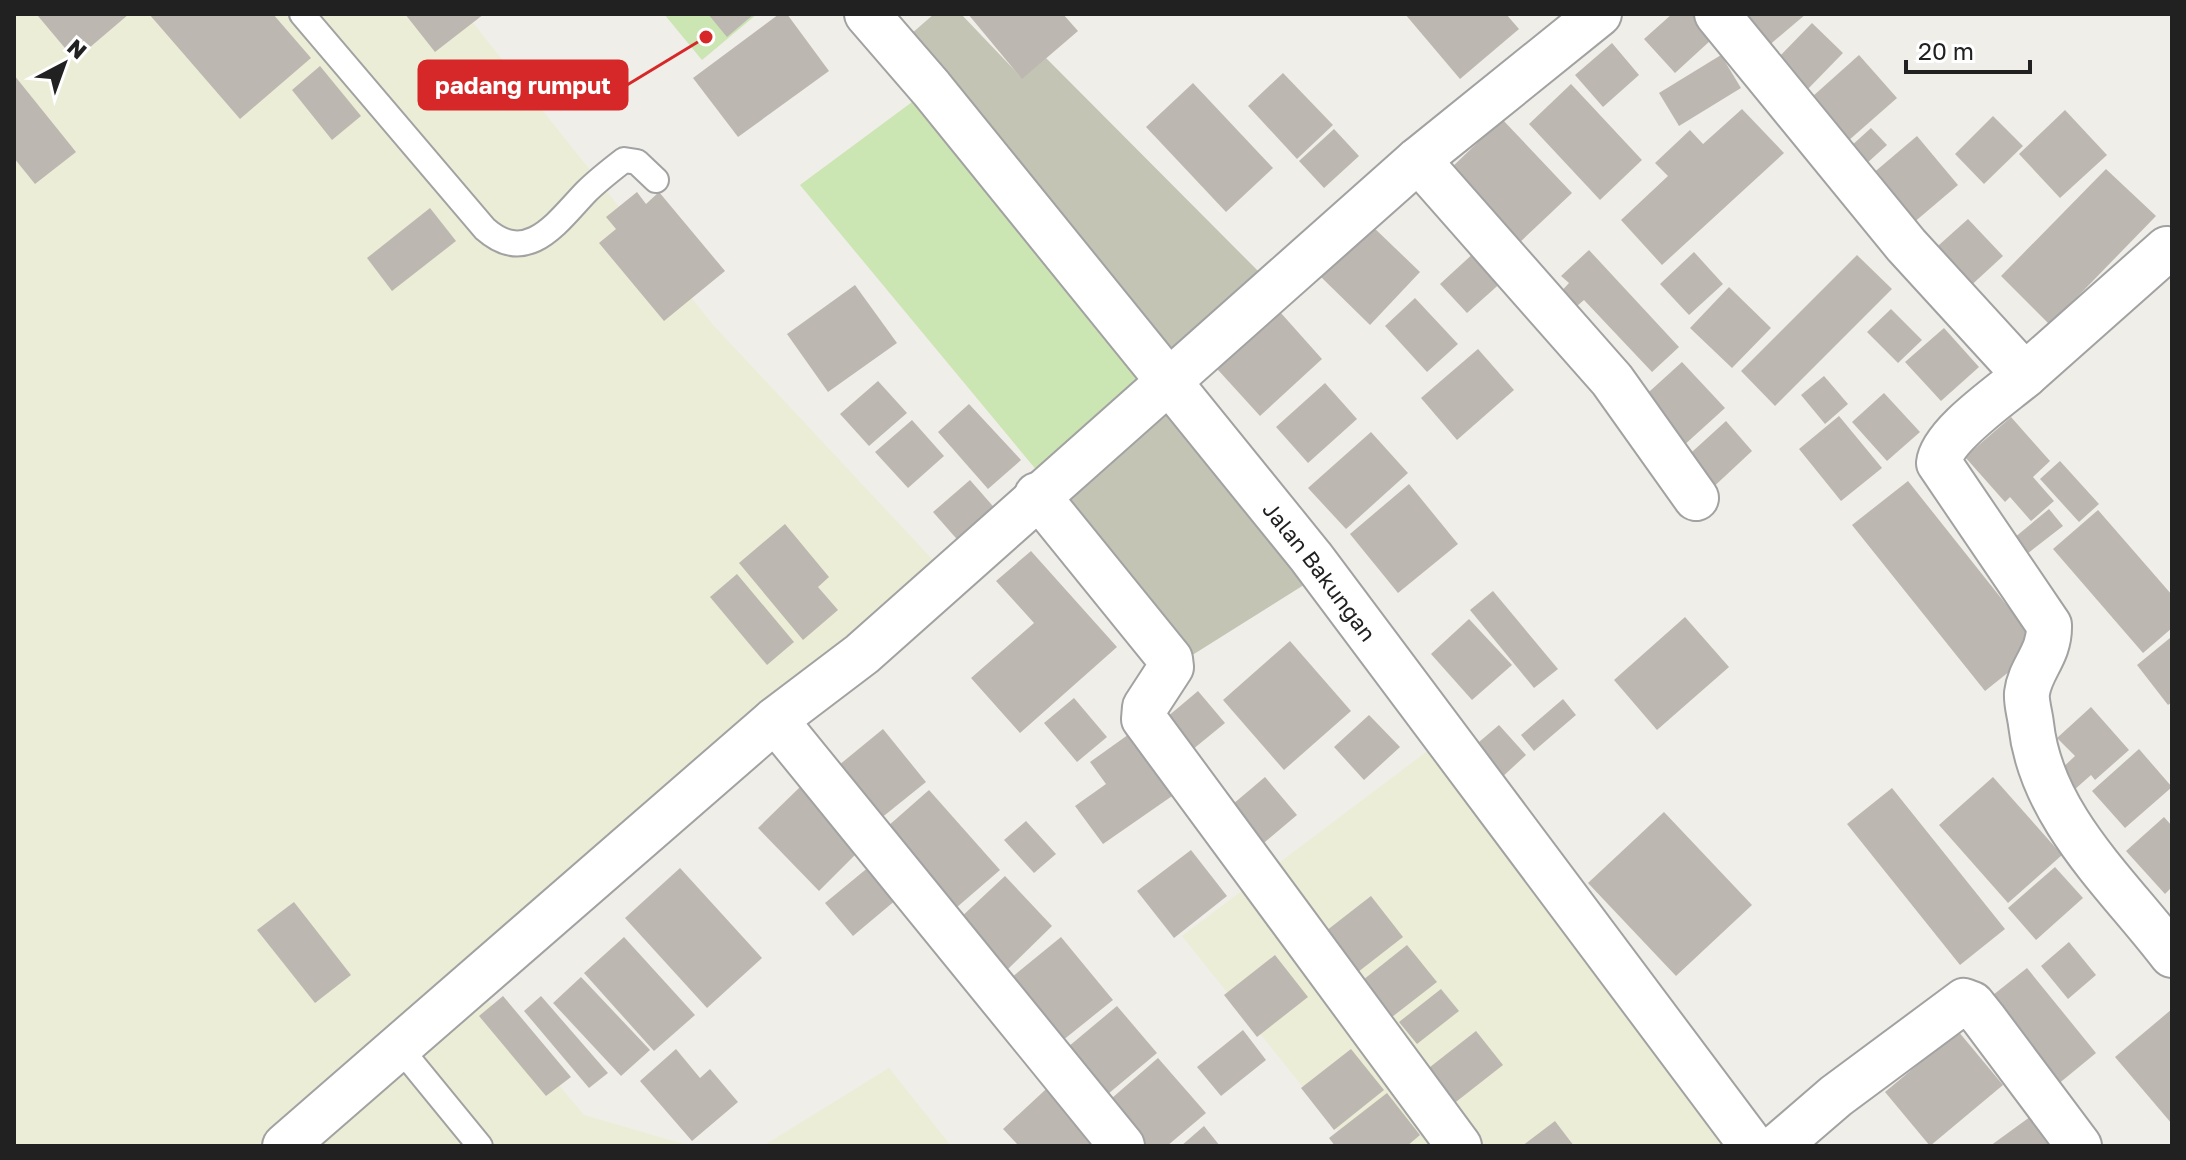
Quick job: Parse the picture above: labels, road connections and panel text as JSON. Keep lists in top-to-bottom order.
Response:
{
  "streets": {
    "street": ["Jalan Bakungan"]
  },
  "places": ["padang rumput"],
  "scale_bar": "20 m",
  "north": "top right"
}
